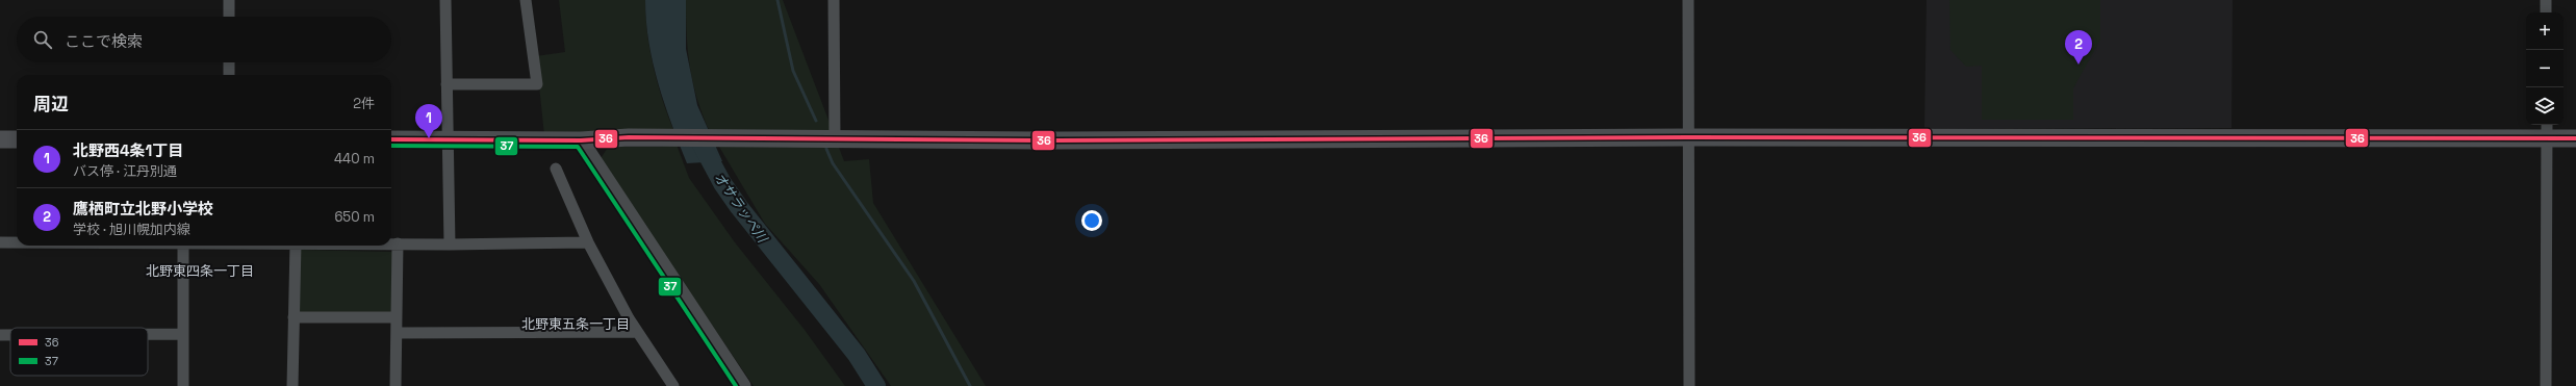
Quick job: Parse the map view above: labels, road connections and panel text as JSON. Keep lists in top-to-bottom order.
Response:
{
  "districts": ["北野東四条一丁目", "北野東五条一丁目"],
  "water": ["オサラッペ川"],
  "lines": ["transit line 36", "transit line 37"],
  "legend": ["36", "37"],
  "page": {
    "map_buttons": ["+", "−"],
    "search": "ここで検索",
    "pins": ["2", "1"],
    "heading": ["周辺", "2件"],
    "list": [
      {
        "mark": "1",
        "name": "北野西4条1丁目",
        "note": "バス停 · 江丹別通",
        "value": "440 m"
      },
      {
        "mark": "2",
        "name": "鷹栖町立北野小学校",
        "note": "学校 · 旭川幌加内線",
        "value": "650 m"
      }
    ]
  }
}
